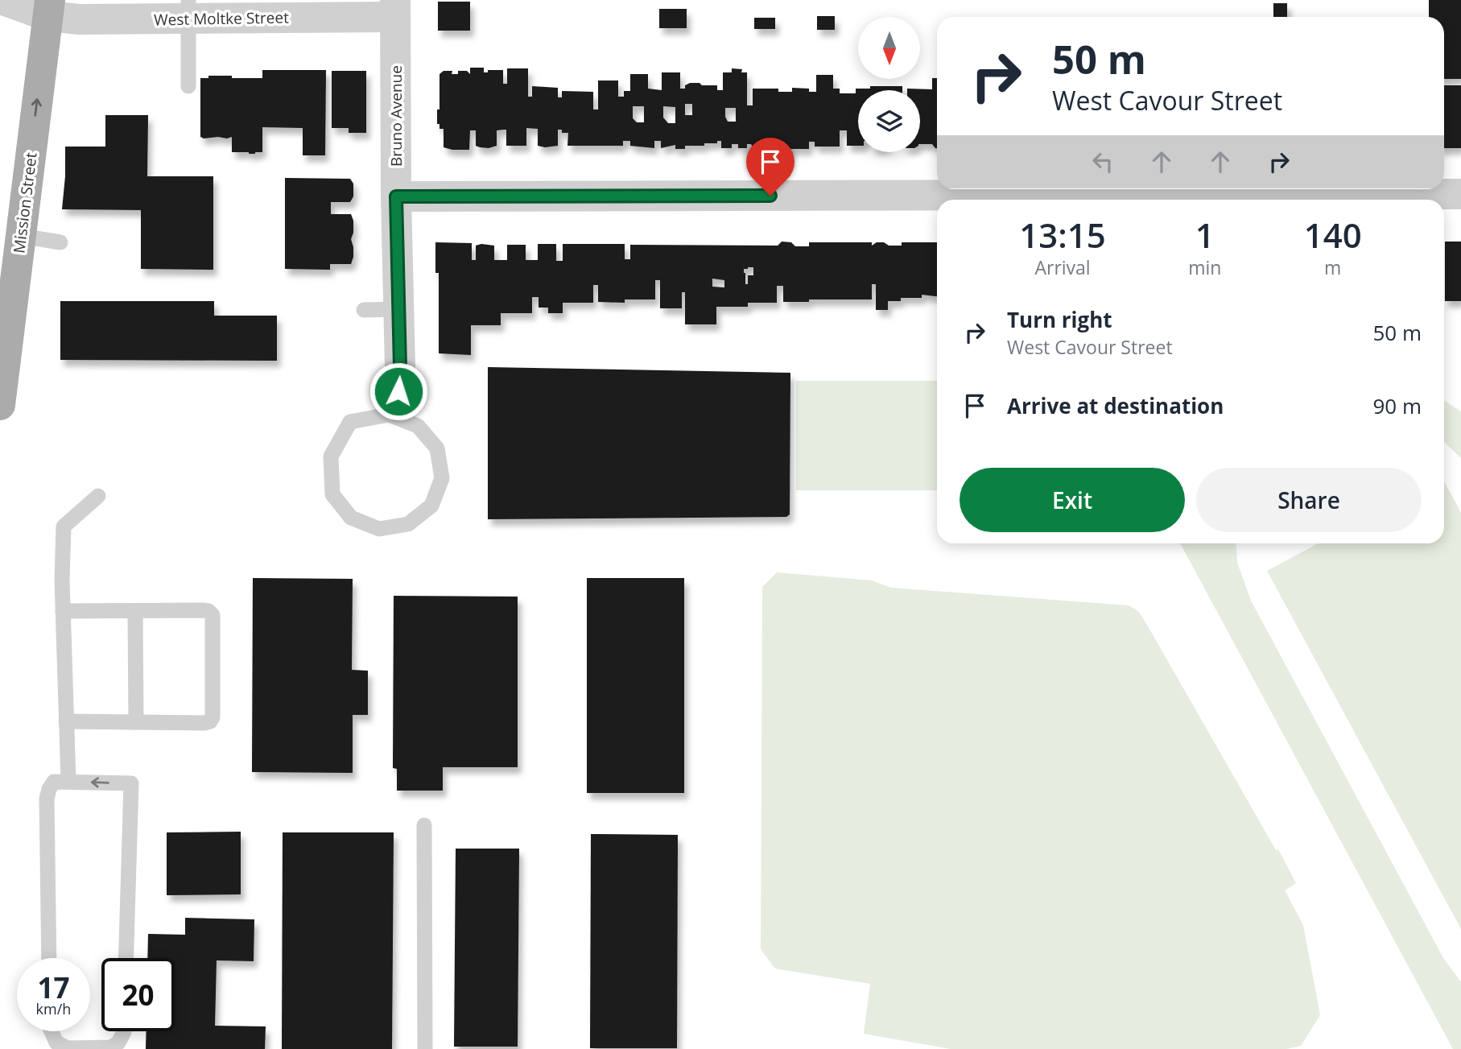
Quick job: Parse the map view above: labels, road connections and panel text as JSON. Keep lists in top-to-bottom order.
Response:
{
  "streets": {
    "main road": ["Mission Street"],
    "street": ["West Moltke Street", "Bruno Avenue"]
  },
  "crossings": [
    ["West Moltke Street", "Bruno Avenue"],
    ["West Moltke Street", "Mission Street"]
  ],
  "one_way": ["Mission Street"],
  "north": "bottom",
  "page": {
    "turn": ["50 m", "West Cavour Street"],
    "eta": [
      "13:15",
      "Arrival",
      "1",
      "min",
      "140",
      "m"
    ],
    "list": [
      {
        "name": "Turn right",
        "note": "West Cavour Street",
        "value": "50 m"
      },
      {
        "name": "Arrive at destination",
        "value": "90 m"
      }
    ],
    "buttons": ["Exit", "Share"],
    "speed": "17 km/h",
    "limit": "20"
  }
}
